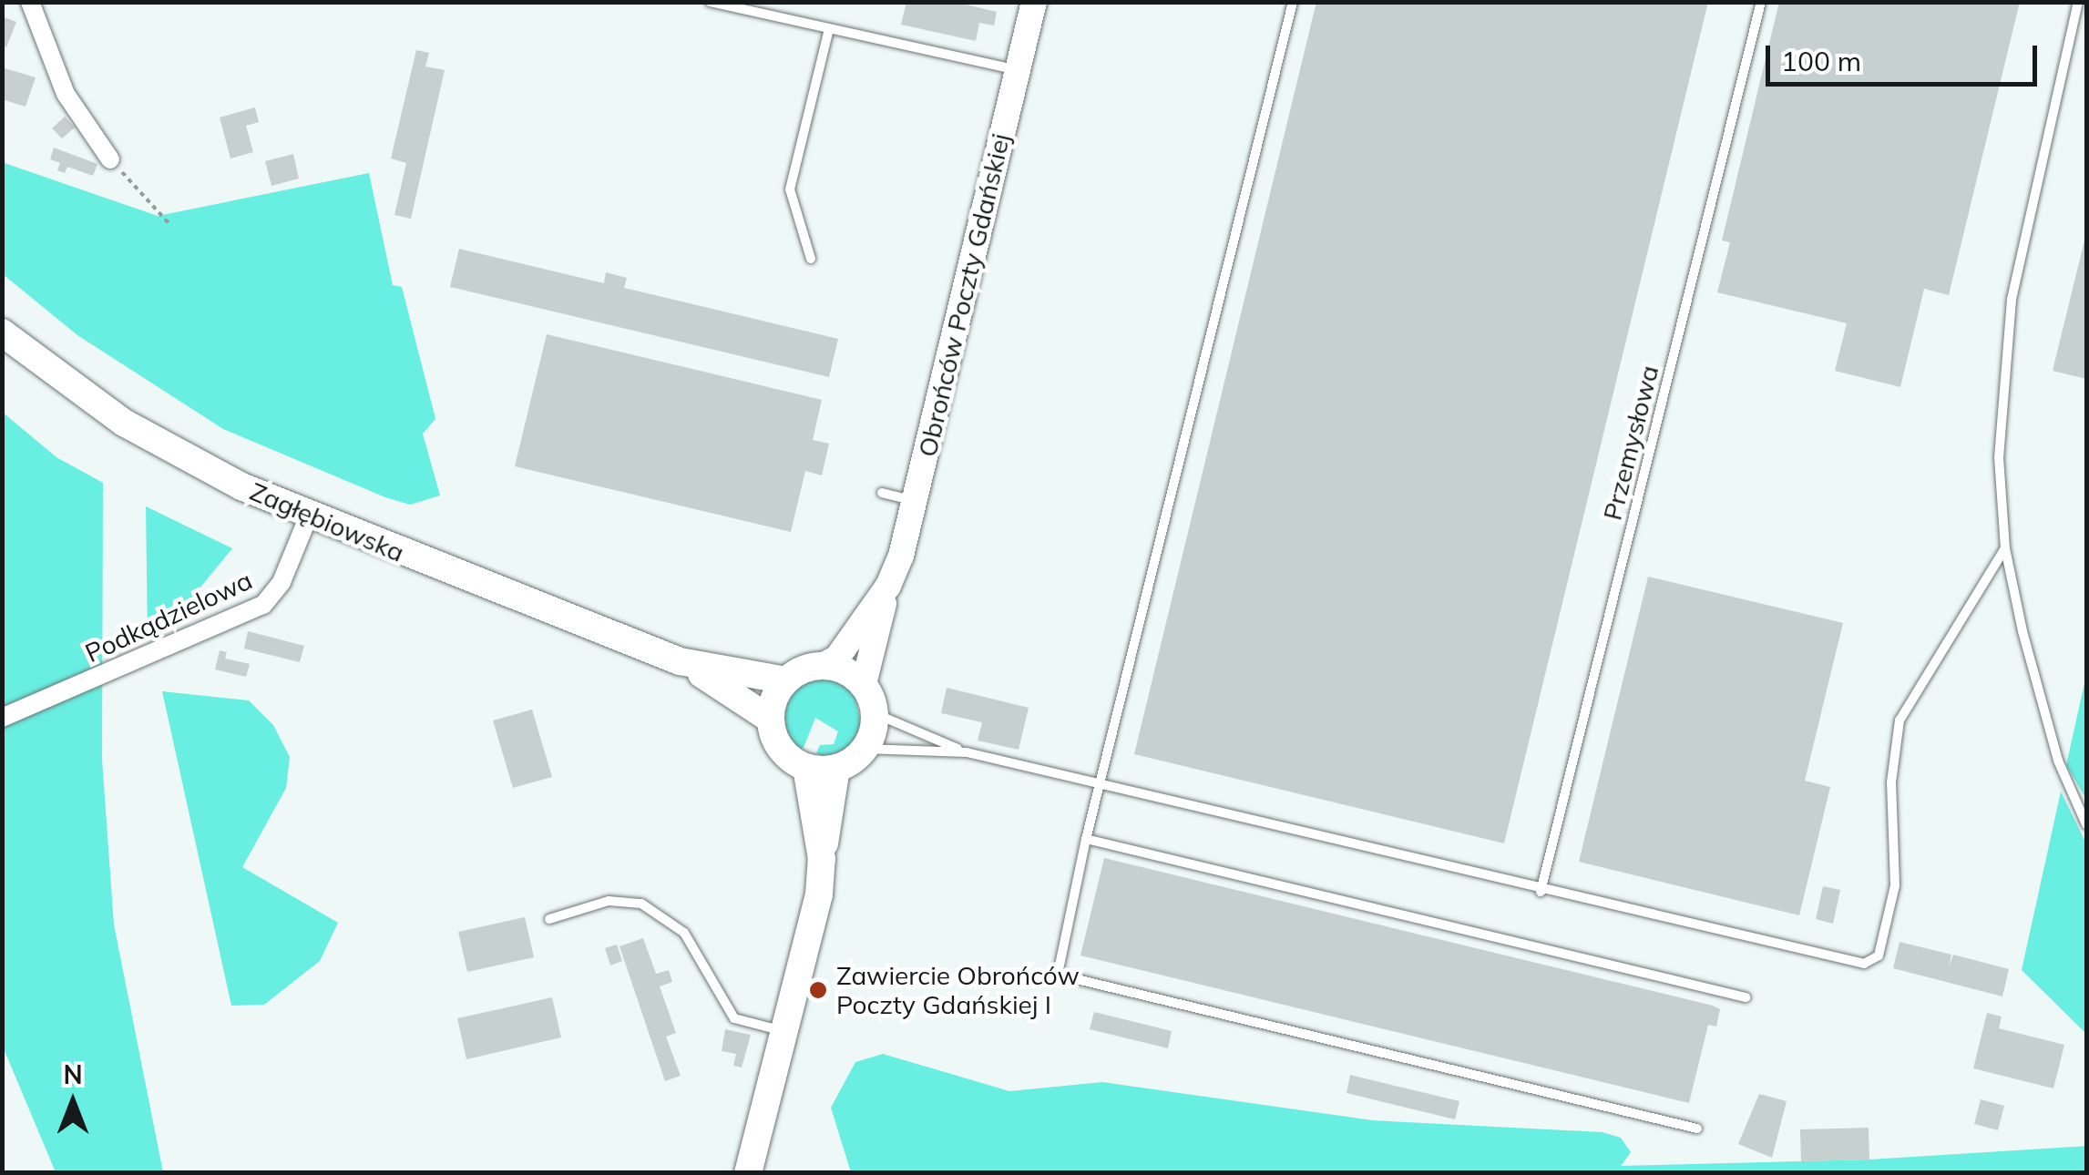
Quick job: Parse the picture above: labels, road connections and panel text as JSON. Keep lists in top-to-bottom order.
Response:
{
  "streets": {
    "main road": ["Zagłębiowska"],
    "street": ["Obrońców Poczty Gdańskiej", "Podkądzielowa"],
    "lane": ["Przemysłowa"]
  },
  "crossings": [
    ["Obrońców Poczty Gdańskiej", "Zagłębiowska"],
    ["Zagłębiowska", "Podkądzielowa"]
  ],
  "places": ["Zawiercie Obrońców Poczty Gdańskiej I"],
  "scale_bar": "100 m",
  "north": "top"
}
